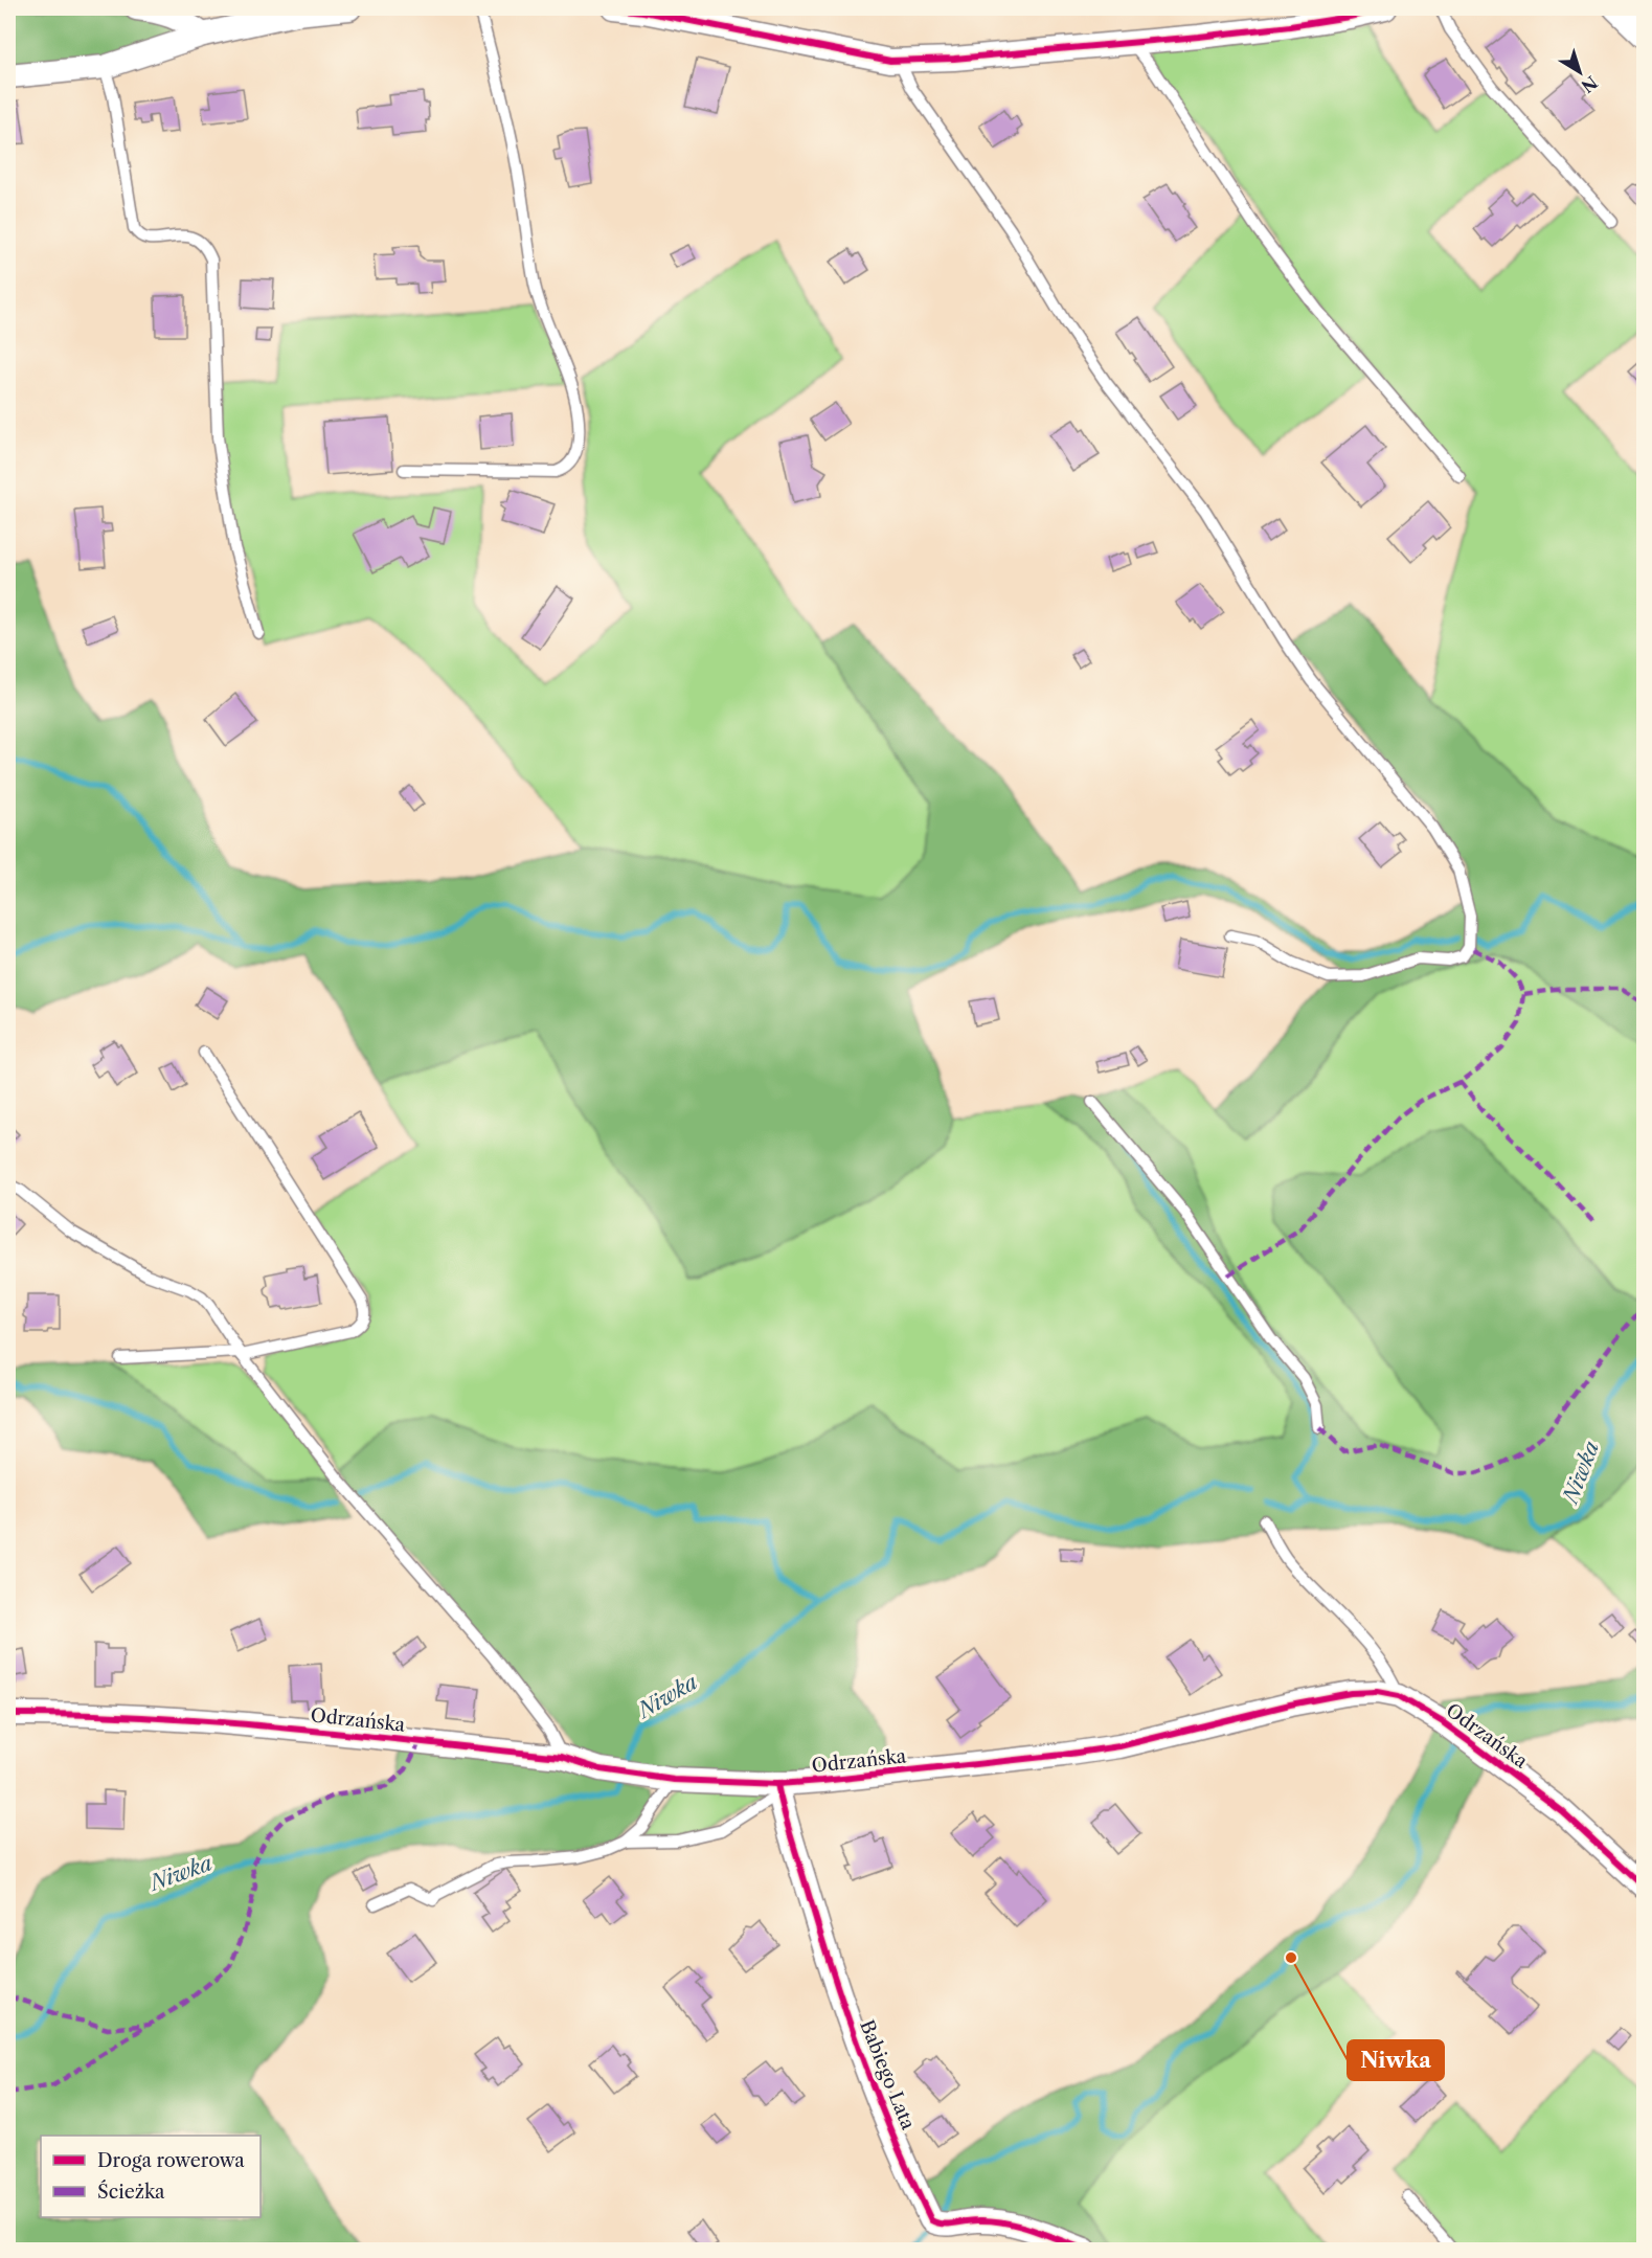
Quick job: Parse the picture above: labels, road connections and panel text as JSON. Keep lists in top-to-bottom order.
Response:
{
  "streets": {
    "street": ["Odrzańska", "Babiego Lata"]
  },
  "crossings": [
    ["Odrzańska", "Babiego Lata"]
  ],
  "water": ["Niwka"],
  "places": ["Niwka"],
  "legend": ["Droga rowerowa", "Ścieżka"],
  "north": "bottom right"
}
